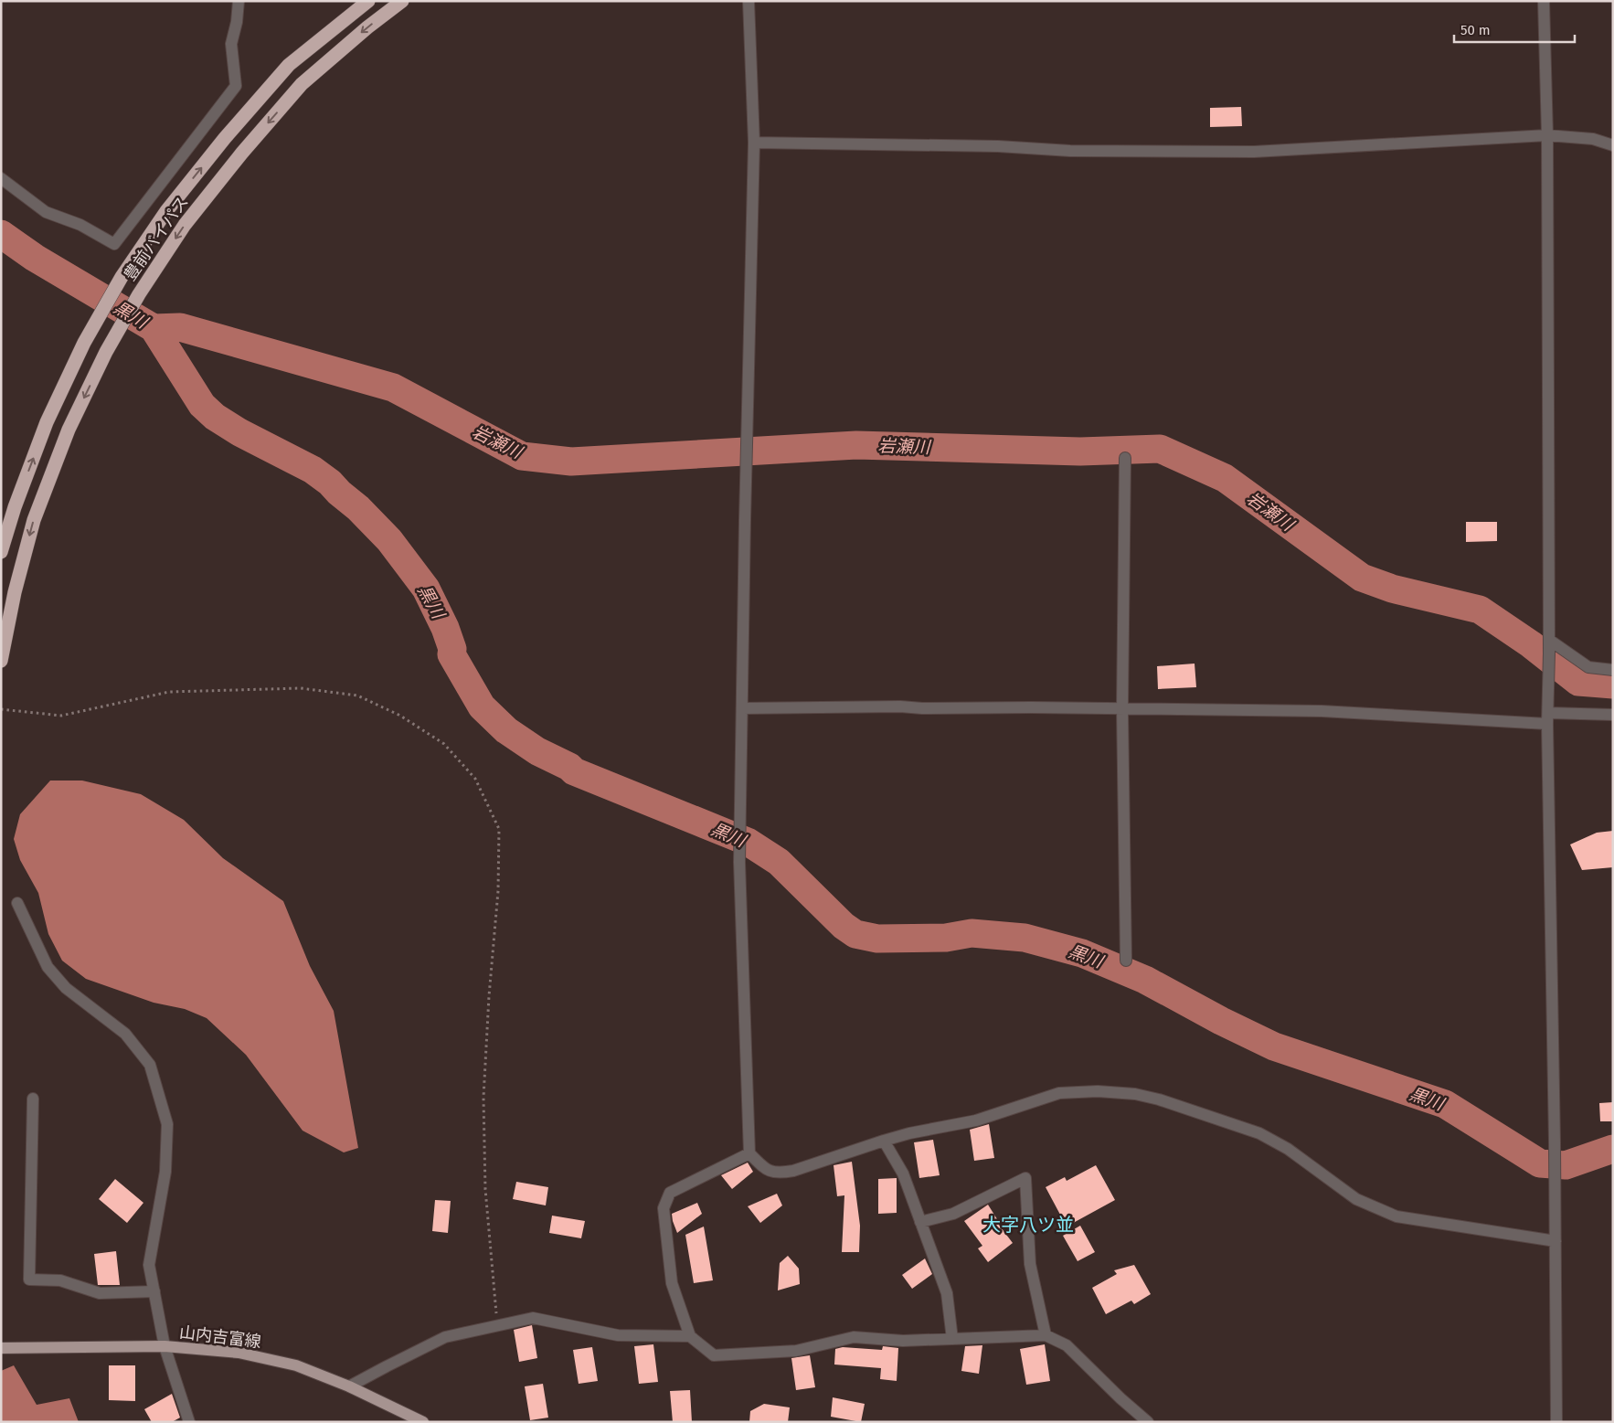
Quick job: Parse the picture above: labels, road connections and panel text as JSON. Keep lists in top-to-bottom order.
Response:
{
  "streets": {
    "highway": ["豊前バイパス"],
    "main road": ["山内吉富線"]
  },
  "districts": ["大字八ツ並"],
  "water": ["黒川", "岩瀬川"],
  "scale_bar": "50 m"
}
